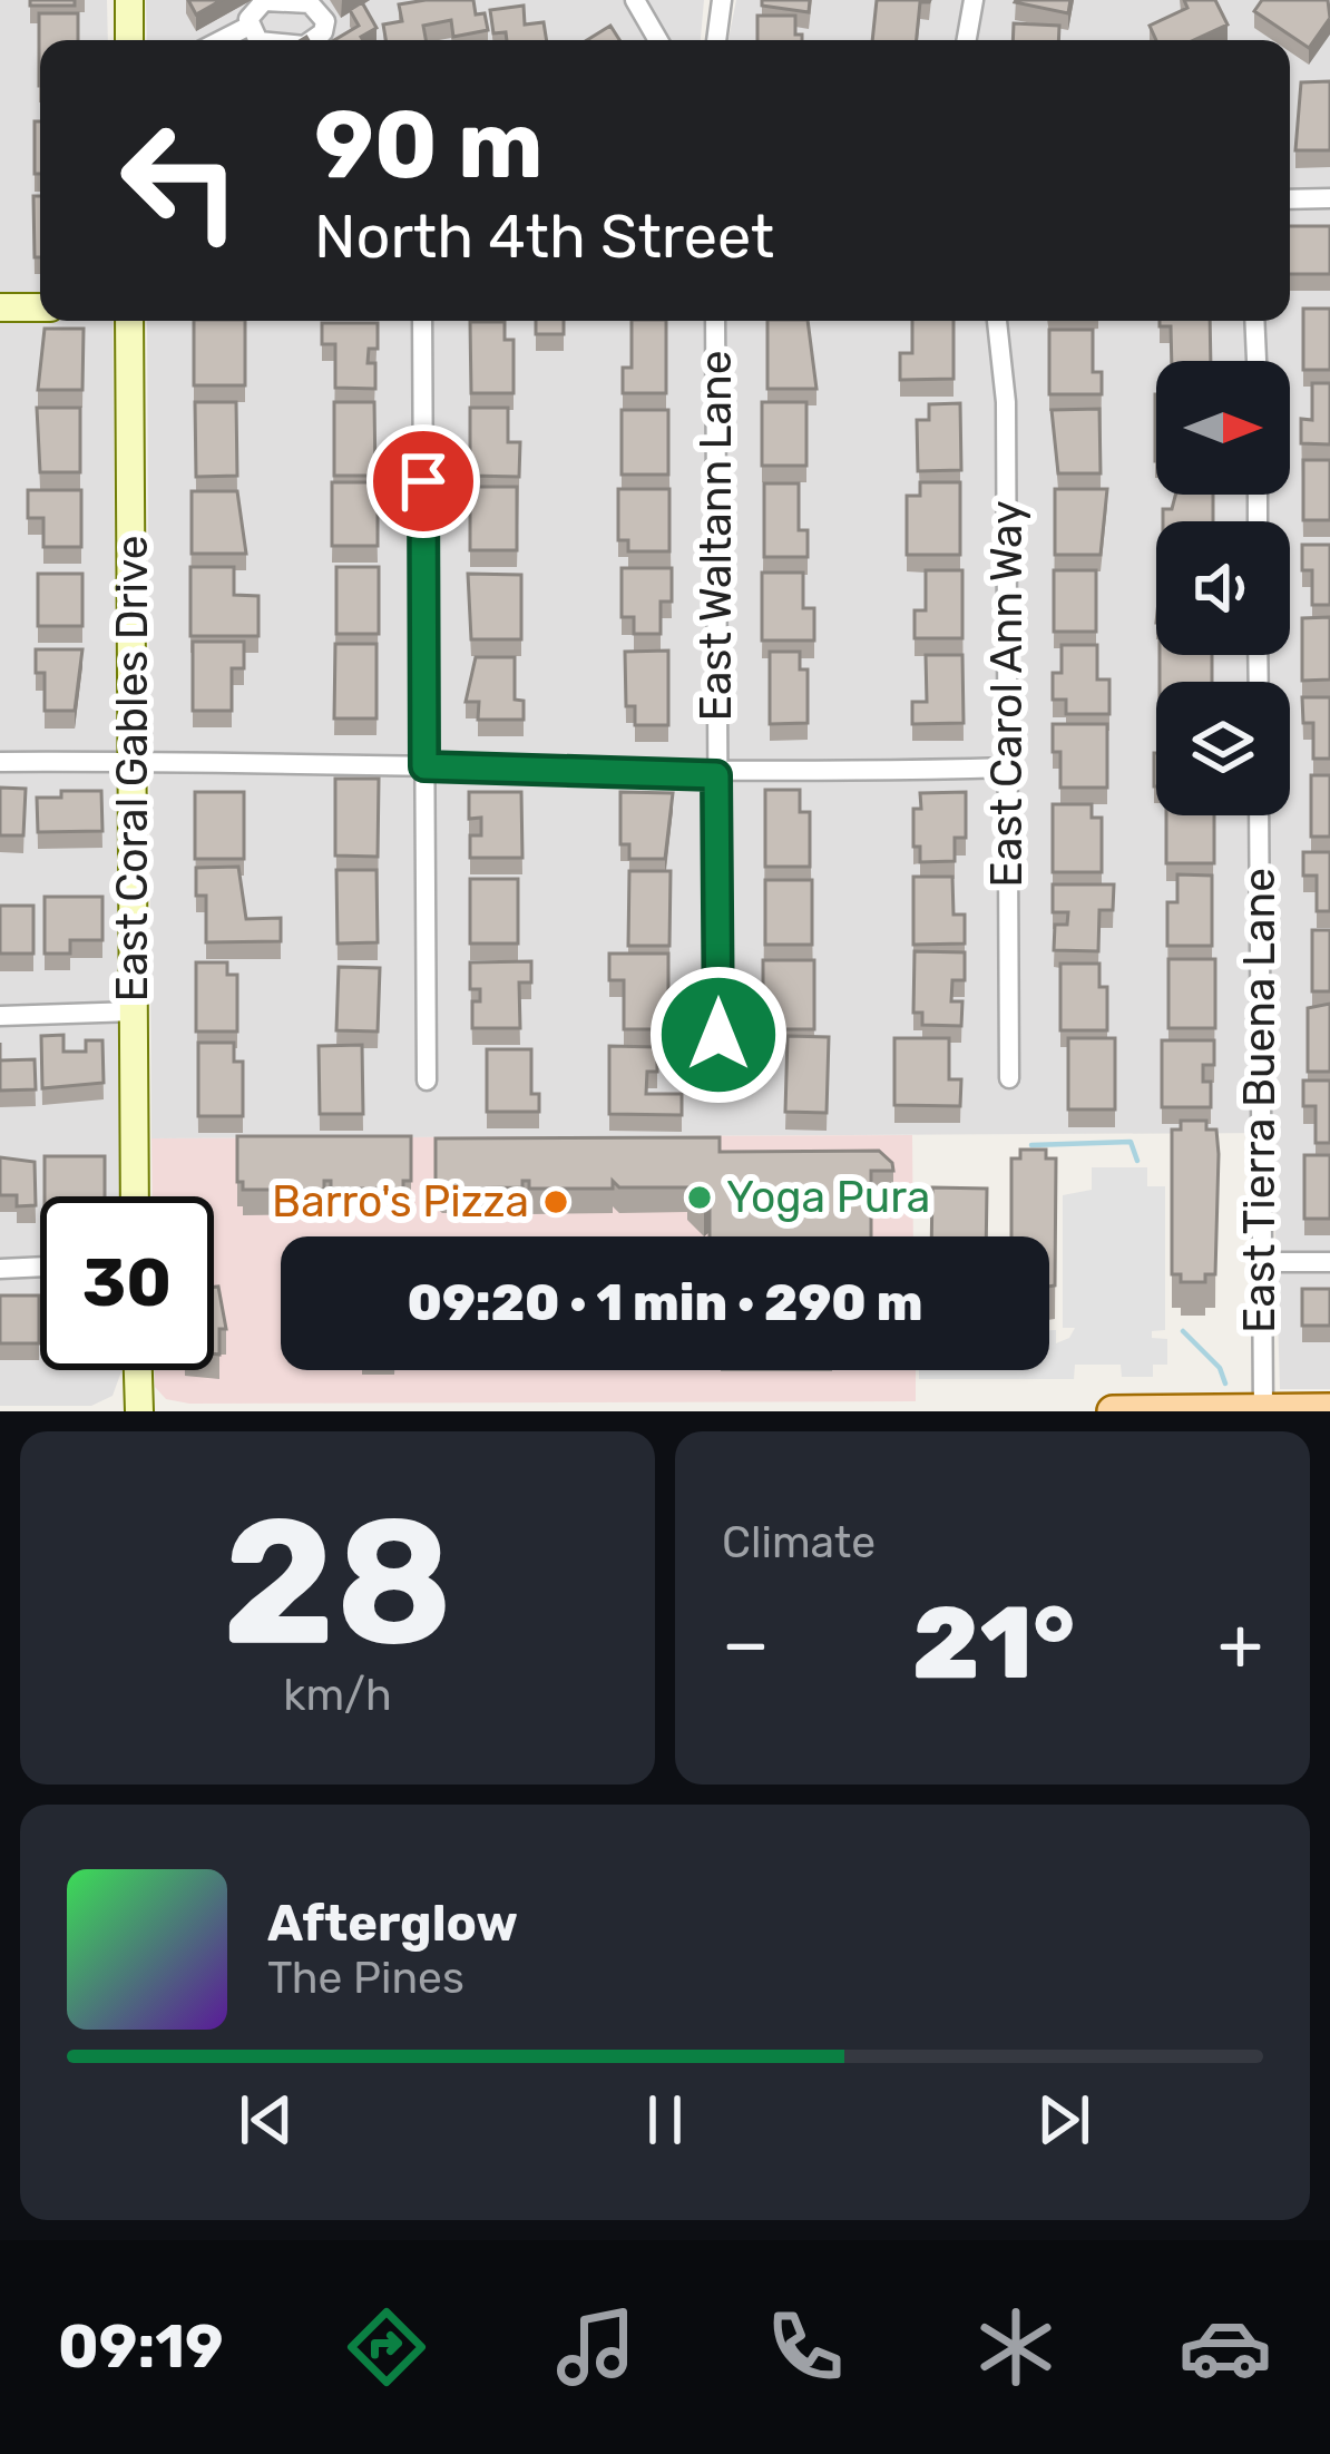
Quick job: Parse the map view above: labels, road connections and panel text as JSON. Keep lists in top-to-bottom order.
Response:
{
  "streets": {
    "street": [
      "East Waltann Lane",
      "East Carol Ann Way",
      "East Coral Gables Drive",
      "East Tierra Buena Lane"
    ]
  },
  "places": ["Yoga Pura", "Barro's Pizza"],
  "north": "right",
  "page": {
    "turn": ["90 m", "North 4th Street"],
    "limit": "30",
    "trip": "09:20 · 1 min · 290 m",
    "tile": [
      ["28", "km/h"],
      "Climate"
    ],
    "heat": ["−", "21°", "+"],
    "song": ["Afterglow", "The Pines"],
    "tabs": "09:19"
  }
}
